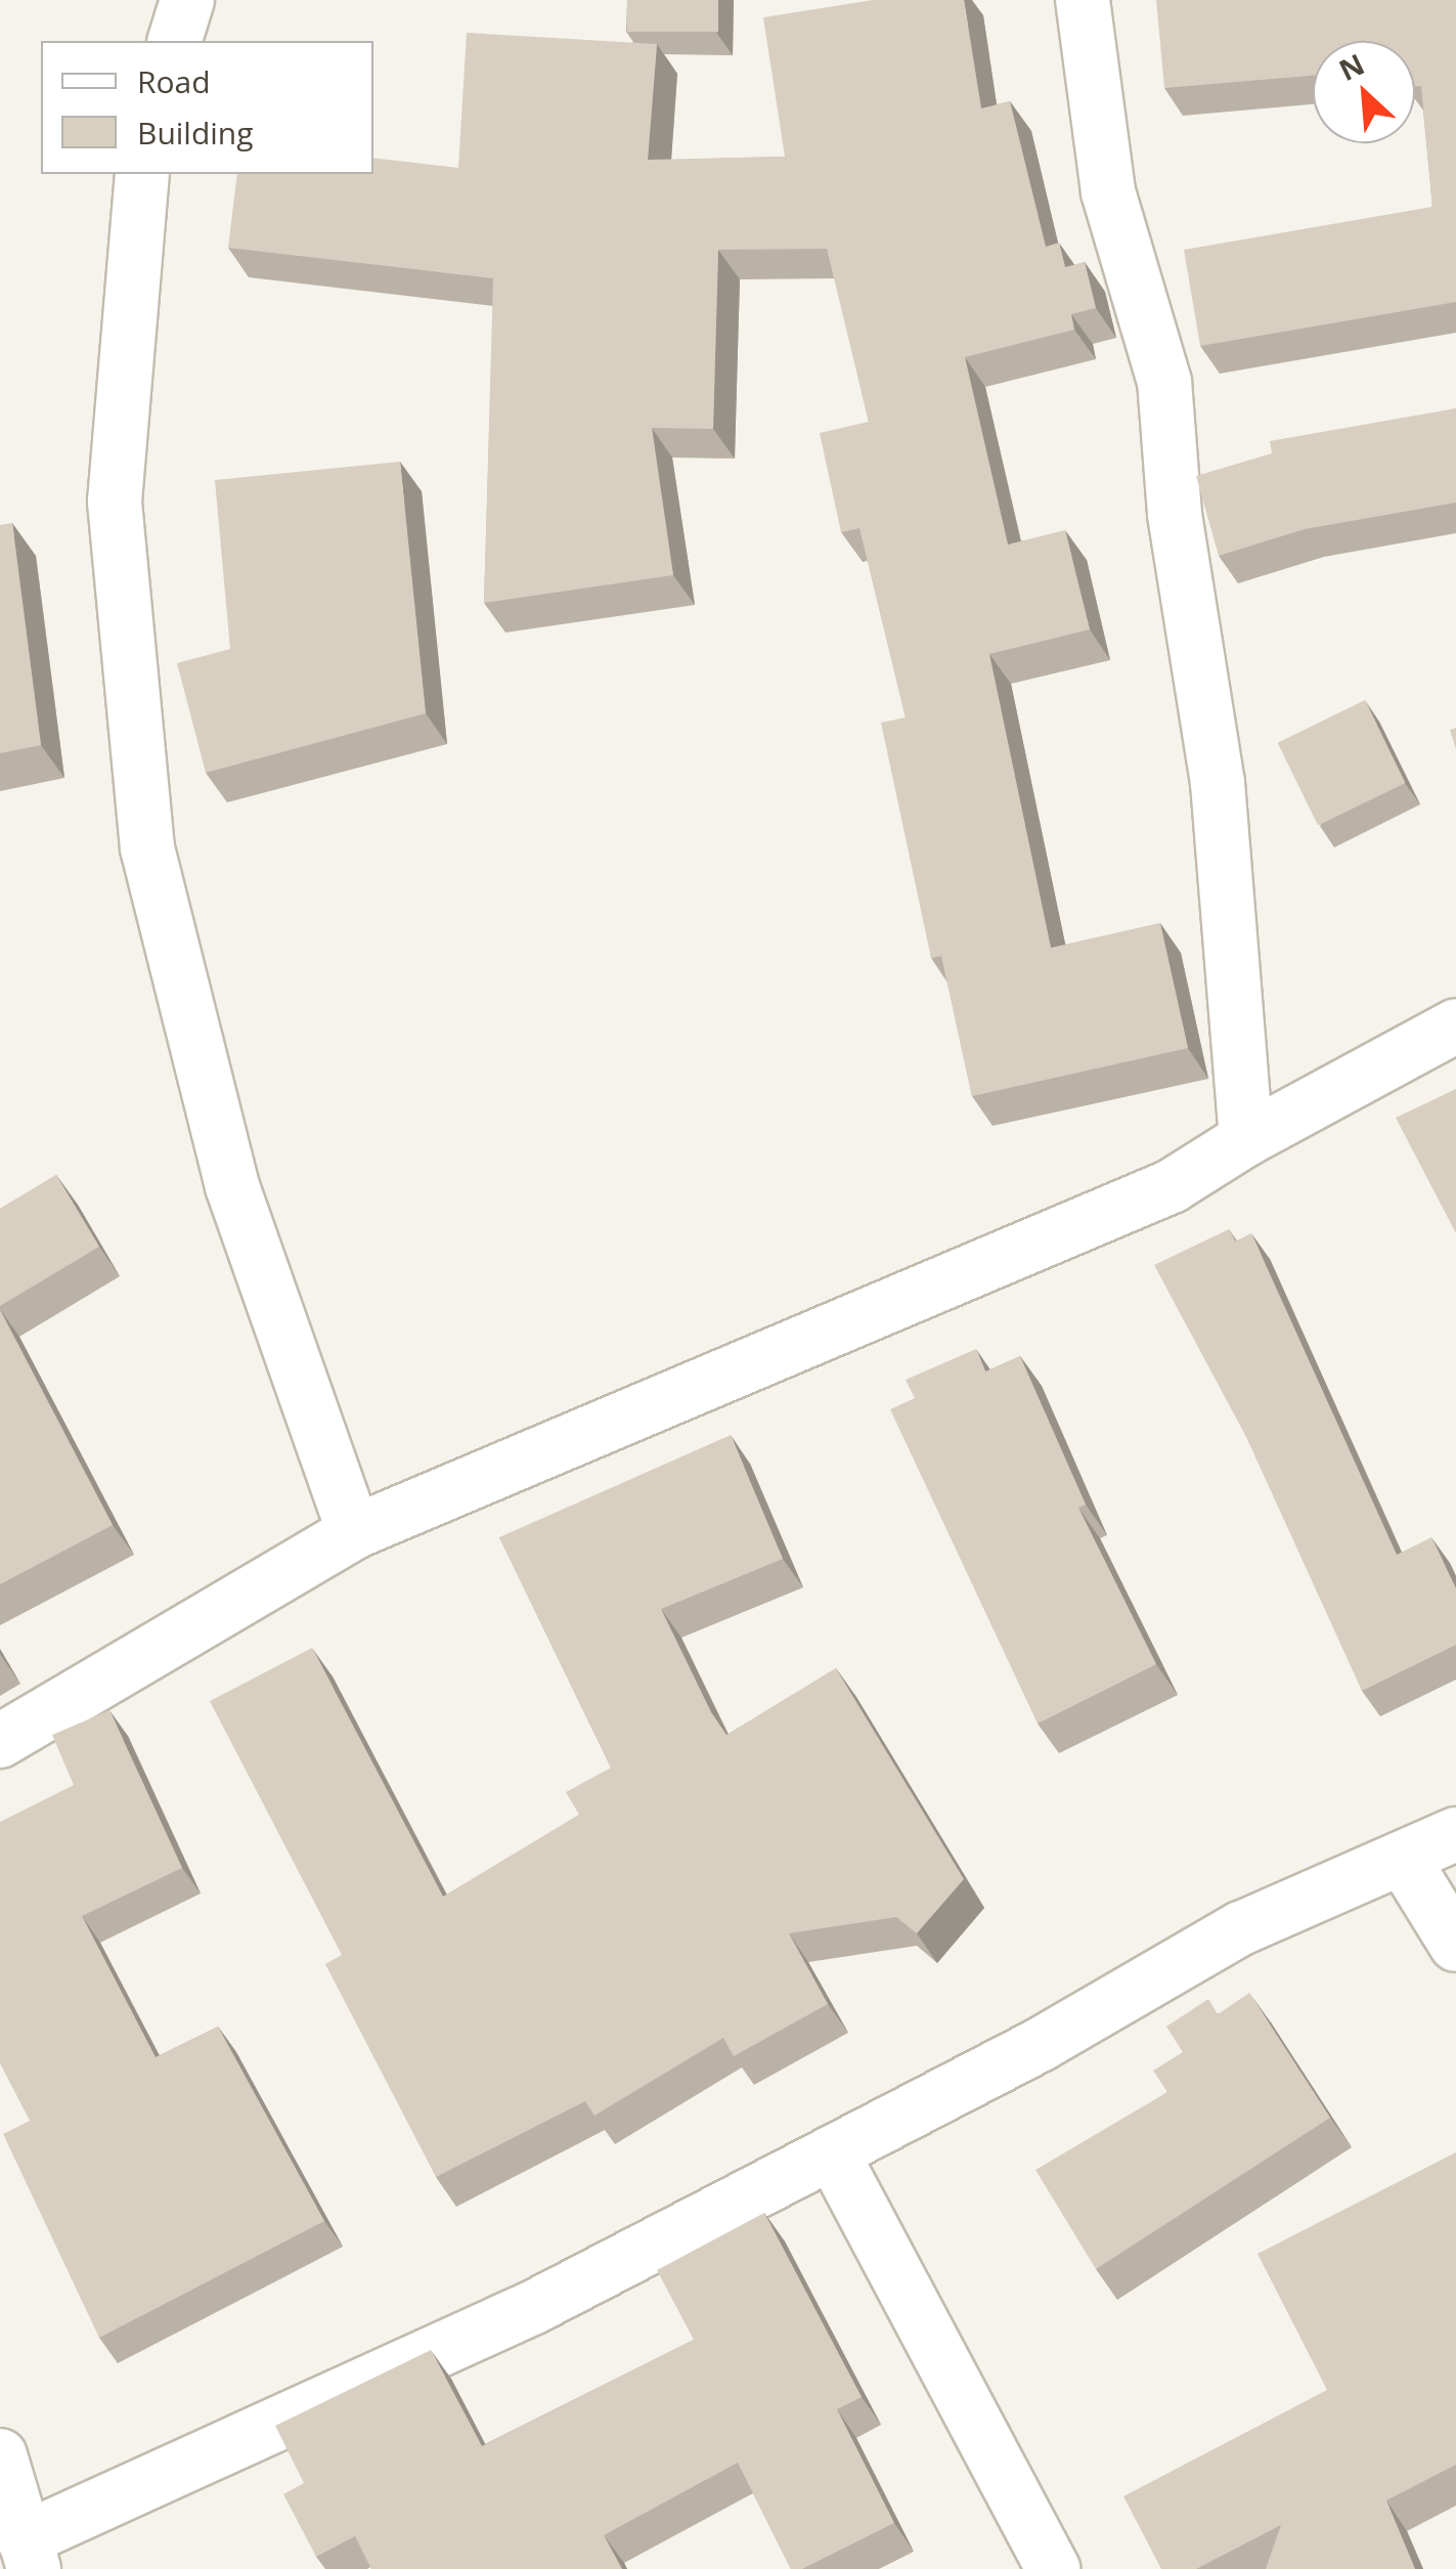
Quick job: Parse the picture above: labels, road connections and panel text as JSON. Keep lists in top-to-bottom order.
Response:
{
  "legend": ["Road", "Building"],
  "north": "top left"
}
